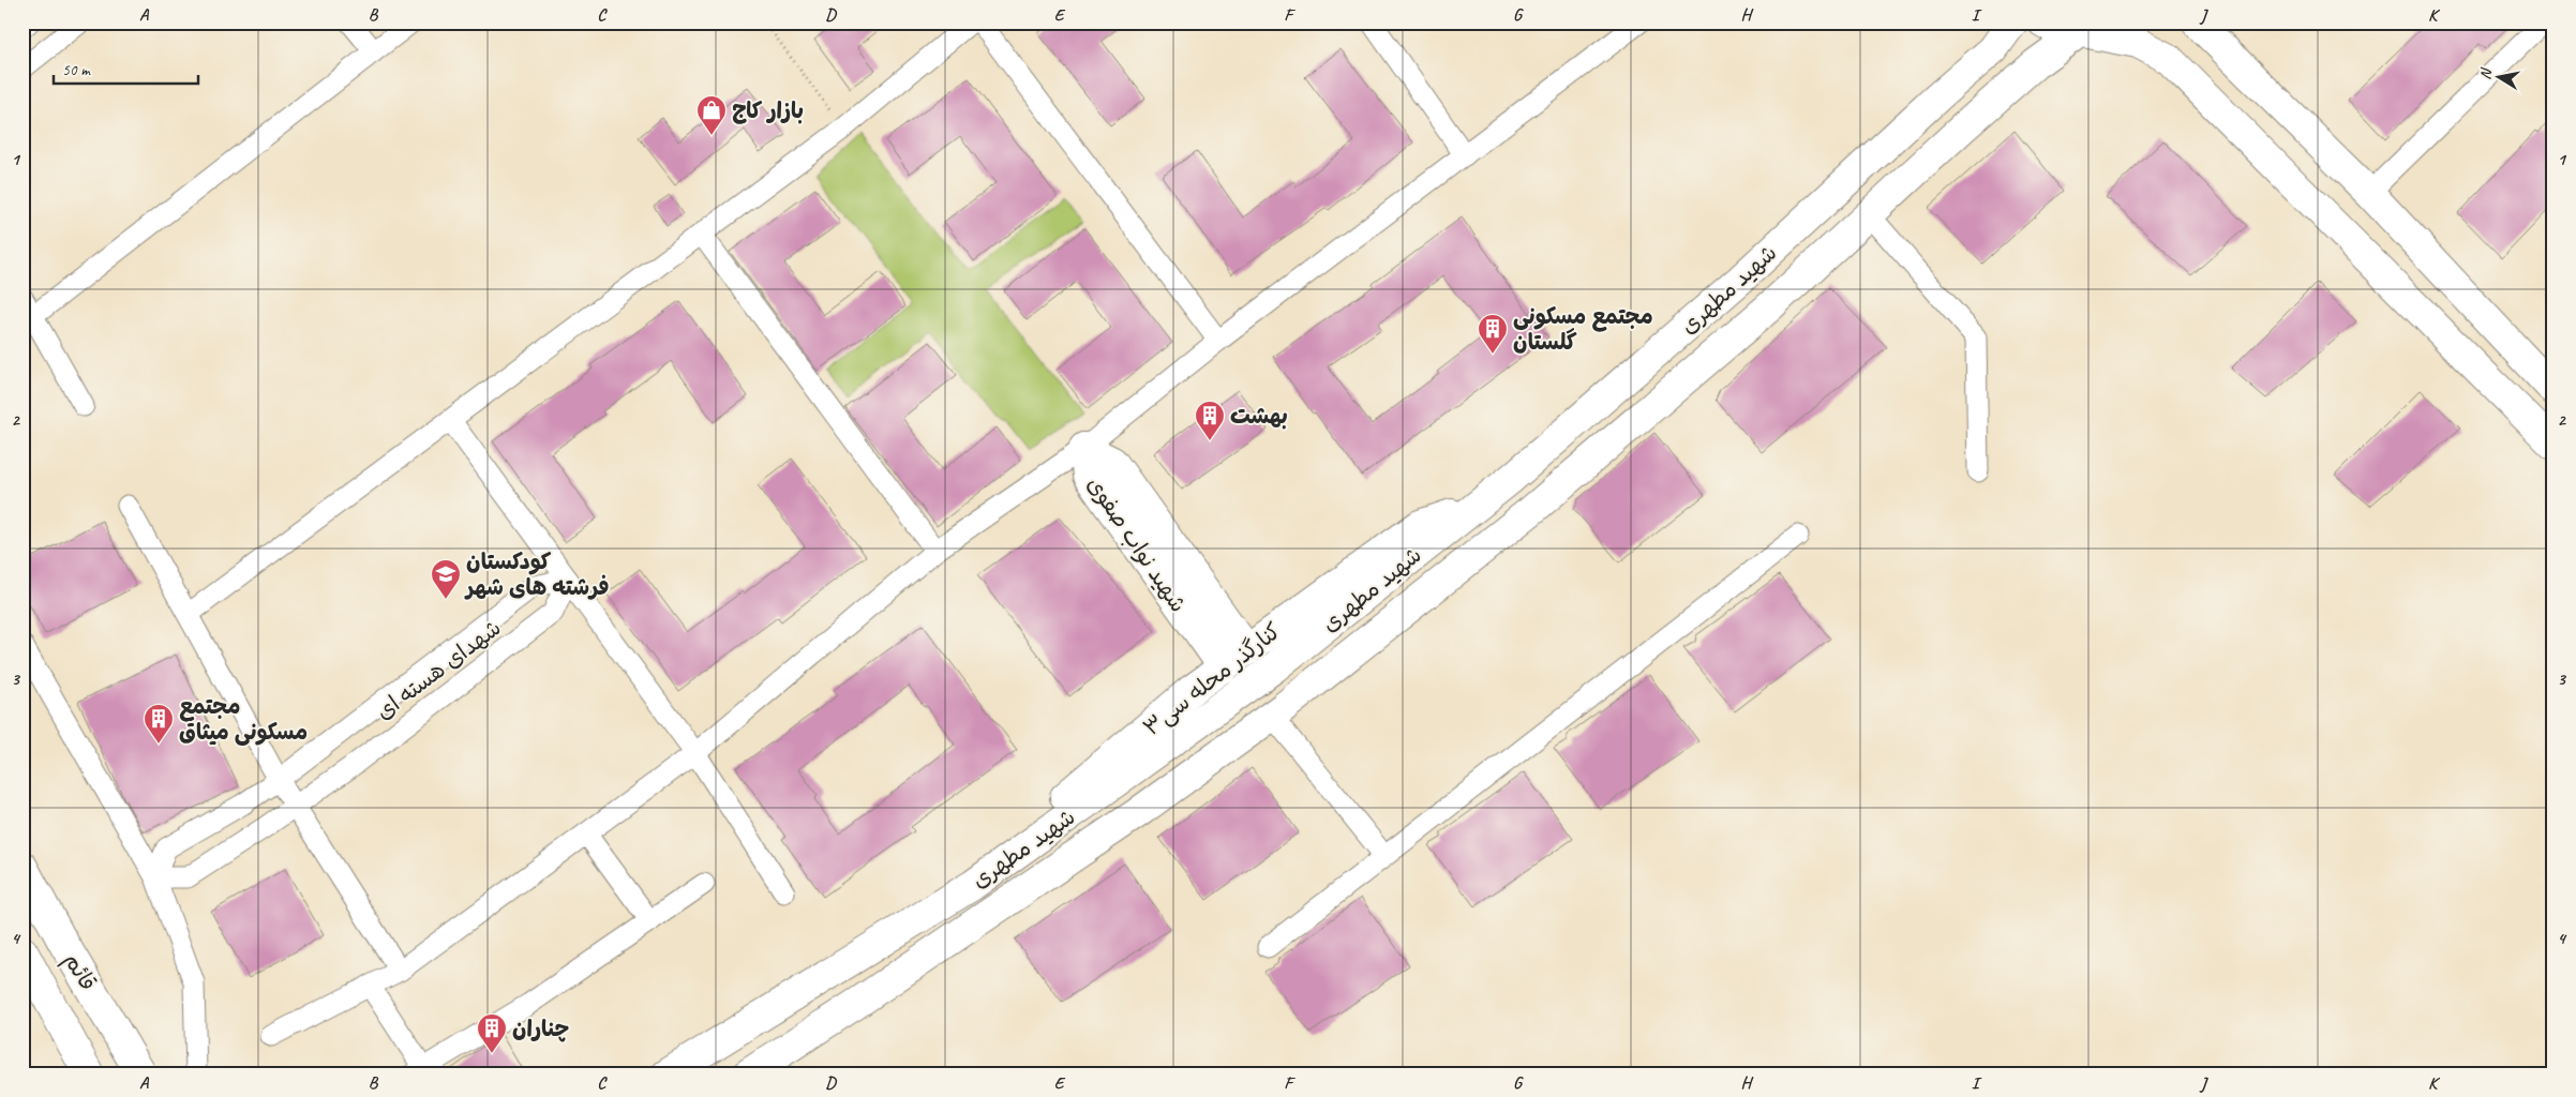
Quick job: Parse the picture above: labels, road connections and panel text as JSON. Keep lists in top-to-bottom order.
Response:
{
  "streets": {
    "main road": [
      "شهید مطهری",
      "شهید نواب صفوی",
      "کنارگذر محله سی۳",
      "قائم"
    ],
    "street": ["شهدای هسته ای"]
  },
  "crossings": [
    ["شهید مطهری", "کنارگذر محله سی۳"],
    ["شهید نواب صفوی", "کنارگذر محله سی۳"]
  ],
  "places": {
    "shop": ["بازار کاج"],
    "building": [
      "مجتمع مسکونی گلستان",
      "بهشت",
      "مجتمع مسکونی میثاق",
      "چناران"
    ],
    "school or university": ["کودکستان فرشته های شهر"]
  },
  "scale_bar": "50 m",
  "north": "left",
  "grid": {
    "columns": [
      "A",
      "B",
      "C",
      "D",
      "E",
      "F",
      "G",
      "H",
      "I",
      "J",
      "K"
    ],
    "rows": [
      "1",
      "2",
      "3",
      "4"
    ]
  }
}
